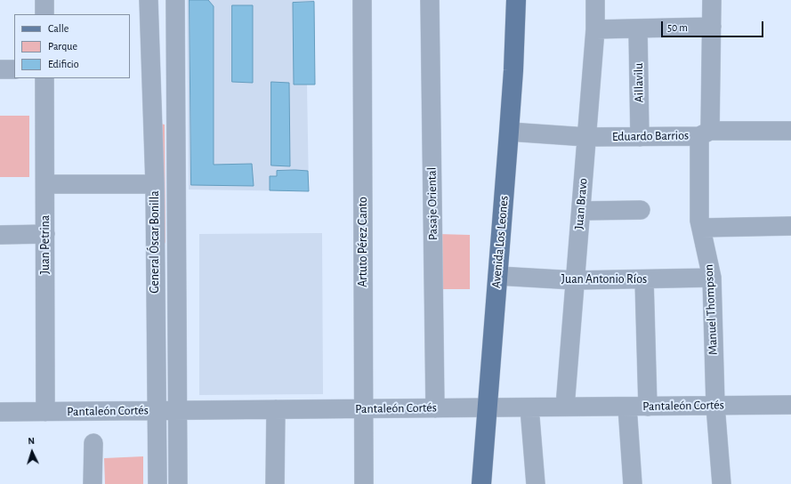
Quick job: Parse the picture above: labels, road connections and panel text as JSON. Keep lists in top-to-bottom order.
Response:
{
  "streets": {
    "main road": ["Avenida Los Leones"],
    "street": [
      "Aillavilu",
      "Eduardo Barrios",
      "Pasaje Oriental",
      "Juan Bravo",
      "General Óscar Bonilla",
      "Artuto Pérez Canto",
      "Juan Petrina",
      "Juan Antonio Ríos",
      "Manuel Thompson",
      "Pantaleón Cortés"
    ]
  },
  "crossings": [
    ["Aillavilu", "Eduardo Barrios"],
    ["Eduardo Barrios", "Juan Bravo"],
    ["Eduardo Barrios", "Avenida Los Leones"],
    ["Eduardo Barrios", "Manuel Thompson"],
    ["Pasaje Oriental", "Pantaleón Cortés"],
    ["Juan Bravo", "Juan Antonio Ríos"],
    ["Juan Bravo", "Pantaleón Cortés"],
    ["General Óscar Bonilla", "Pantaleón Cortés"],
    ["Artuto Pérez Canto", "Pantaleón Cortés"],
    ["Avenida Los Leones", "Juan Antonio Ríos"],
    ["Avenida Los Leones", "Pantaleón Cortés"],
    ["Juan Petrina", "Pantaleón Cortés"],
    ["Juan Antonio Ríos", "Manuel Thompson"],
    ["Manuel Thompson", "Pantaleón Cortés"]
  ],
  "legend": ["Calle", "Parque", "Edificio"],
  "scale_bar": "50 m",
  "north": "top"
}
